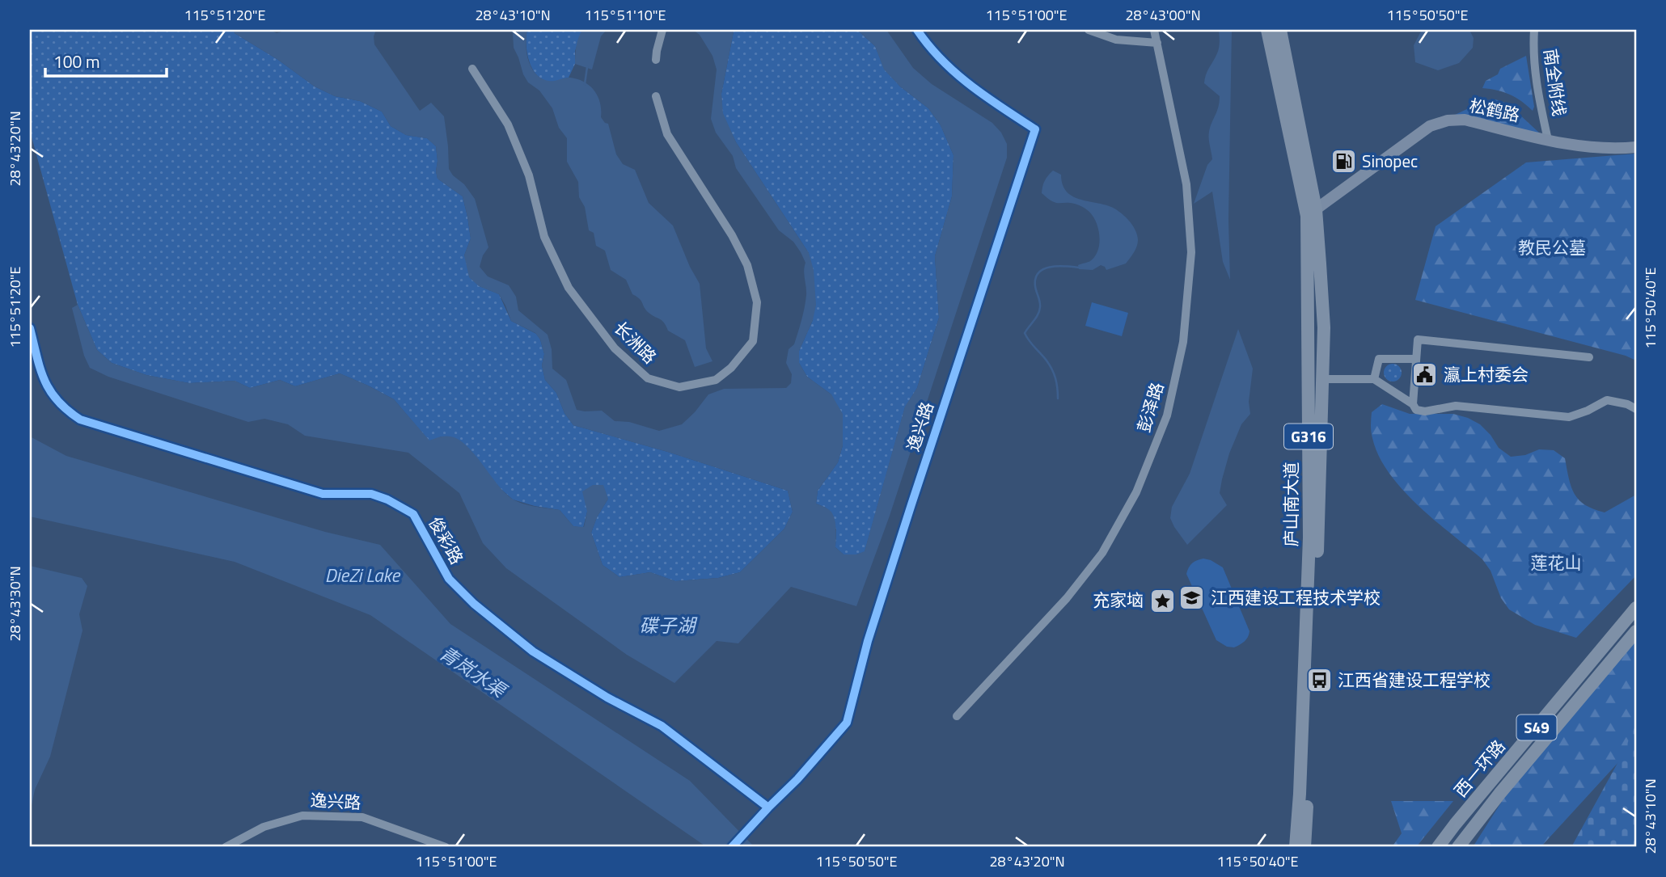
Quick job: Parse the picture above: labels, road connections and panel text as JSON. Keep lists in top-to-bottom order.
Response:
{
  "streets": {
    "highway": [
      "G316",
      "庐山南大道",
      "S49",
      "西一环路"
    ],
    "main road": ["松鹤路"],
    "street": [
      "南全附线",
      "长洲路",
      "彭泽路",
      "逸兴路",
      "俊彩路"
    ]
  },
  "crossings": [
    ["南全附线", "松鹤路"],
    ["松鹤路", "庐山南大道"],
    ["逸兴路", "俊彩路"]
  ],
  "water": ["DieZi Lake", "碟子湖", "青岚水渠"],
  "parks": ["教民公墓", "莲花山"],
  "places": {
    "fuel station": ["Sinopec"],
    "public building": ["瀛上村委会"],
    "school or university": ["江西建设工程技术学校"],
    "place": ["充家垴"],
    "bus stop": ["江西省建设工程学校"]
  },
  "scale_bar": "100 m",
  "coordinates": [
    "115°51'20\"E",
    "28°43'10\"N",
    "115°51'10\"E",
    "115°51'00\"E",
    "28°43'00\"N",
    "115°50'50\"E",
    "28°43'20\"N",
    "115°50'40\"E",
    "28°43'30\"N"
  ]
}
